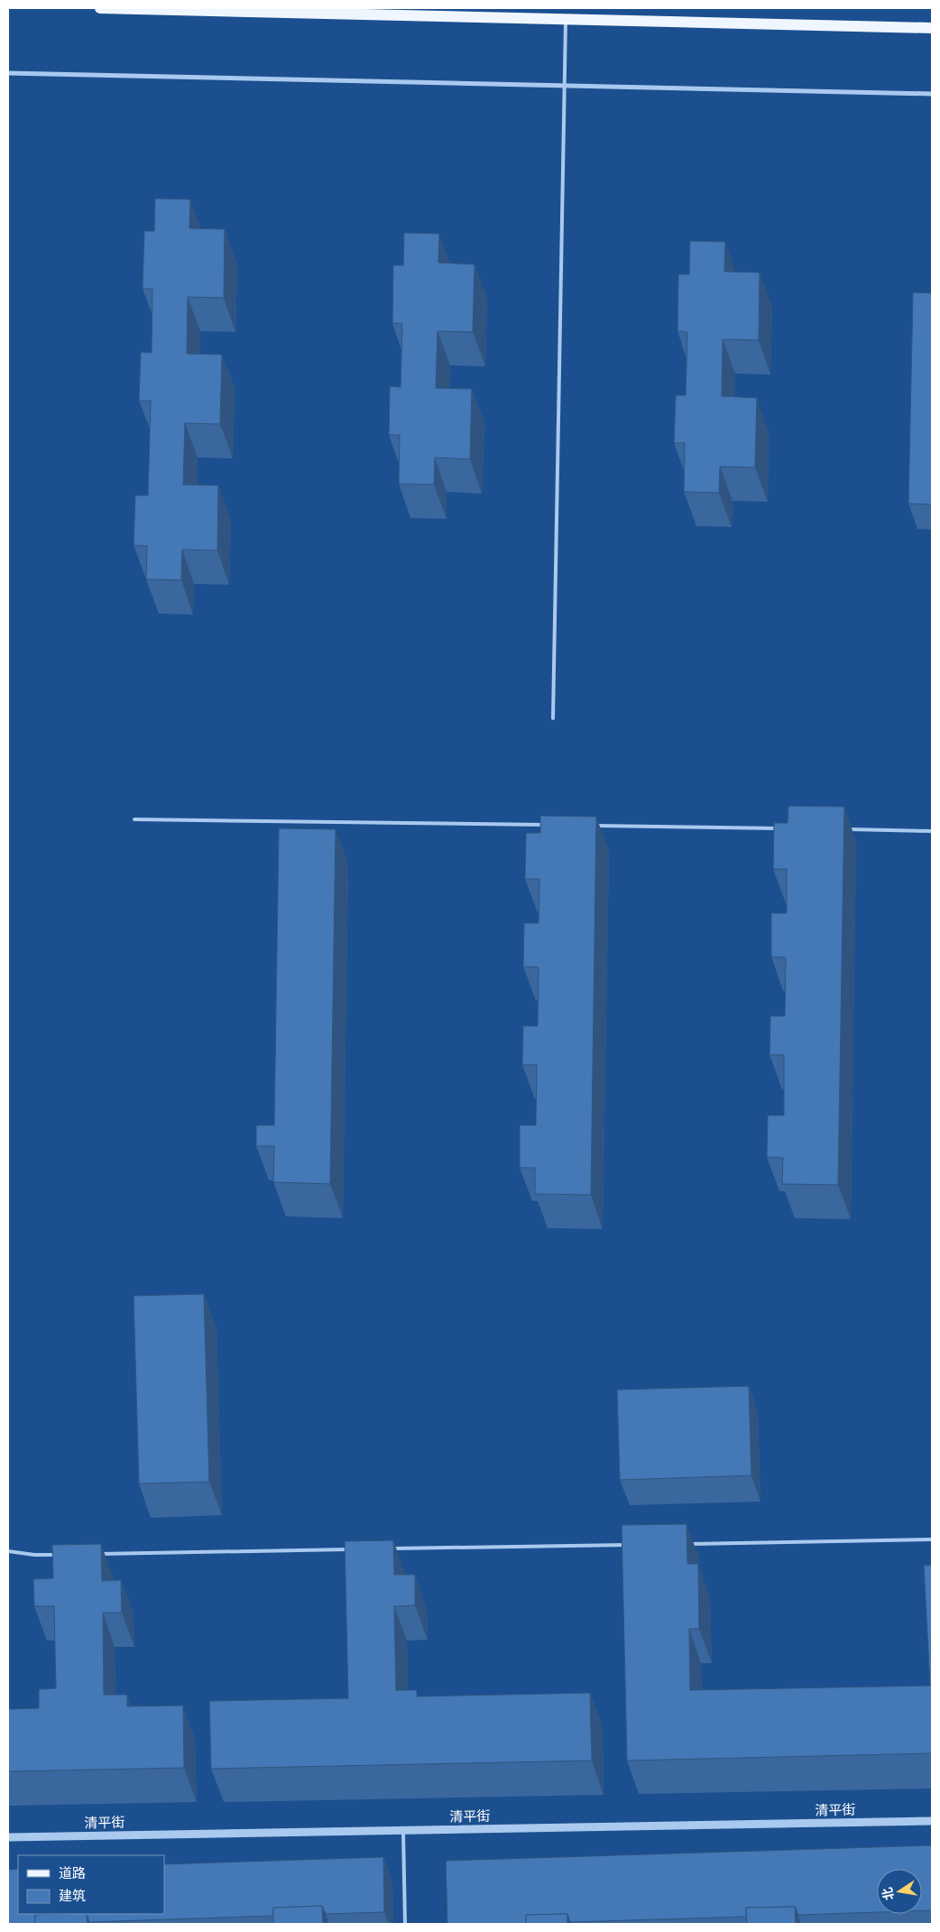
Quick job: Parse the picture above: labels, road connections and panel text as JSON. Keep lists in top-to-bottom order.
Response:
{
  "streets": {
    "street": ["清平街"]
  },
  "legend": ["道路", "建筑"],
  "north": "left"
}
